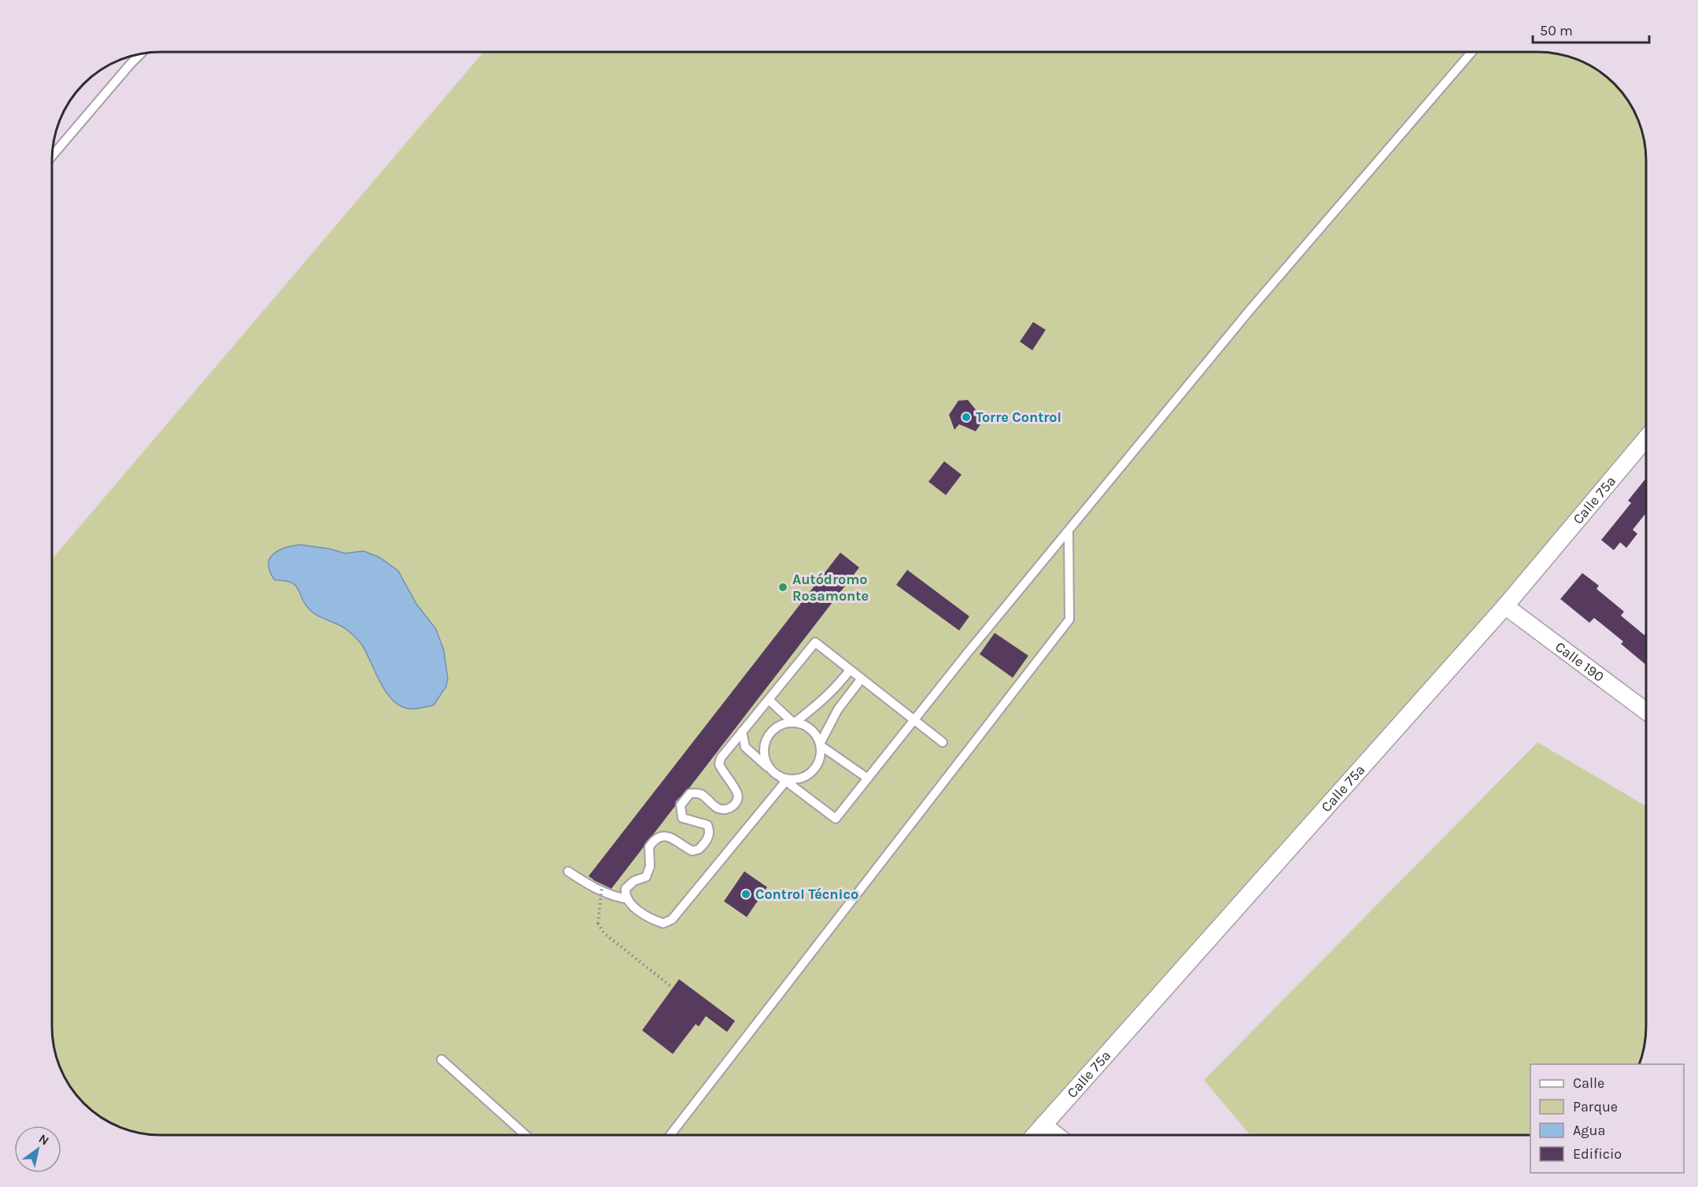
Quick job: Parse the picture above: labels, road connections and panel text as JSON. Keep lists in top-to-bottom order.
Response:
{
  "streets": {
    "street": ["Calle 75a", "Calle 190"]
  },
  "crossings": [
    ["Calle 75a", "Calle 190"]
  ],
  "places": ["Torre Control", "Autódromo Rosamonte", "Control Técnico"],
  "legend": [
    "Calle",
    "Parque",
    "Agua",
    "Edificio"
  ],
  "scale_bar": "50 m",
  "north": "top right"
}
